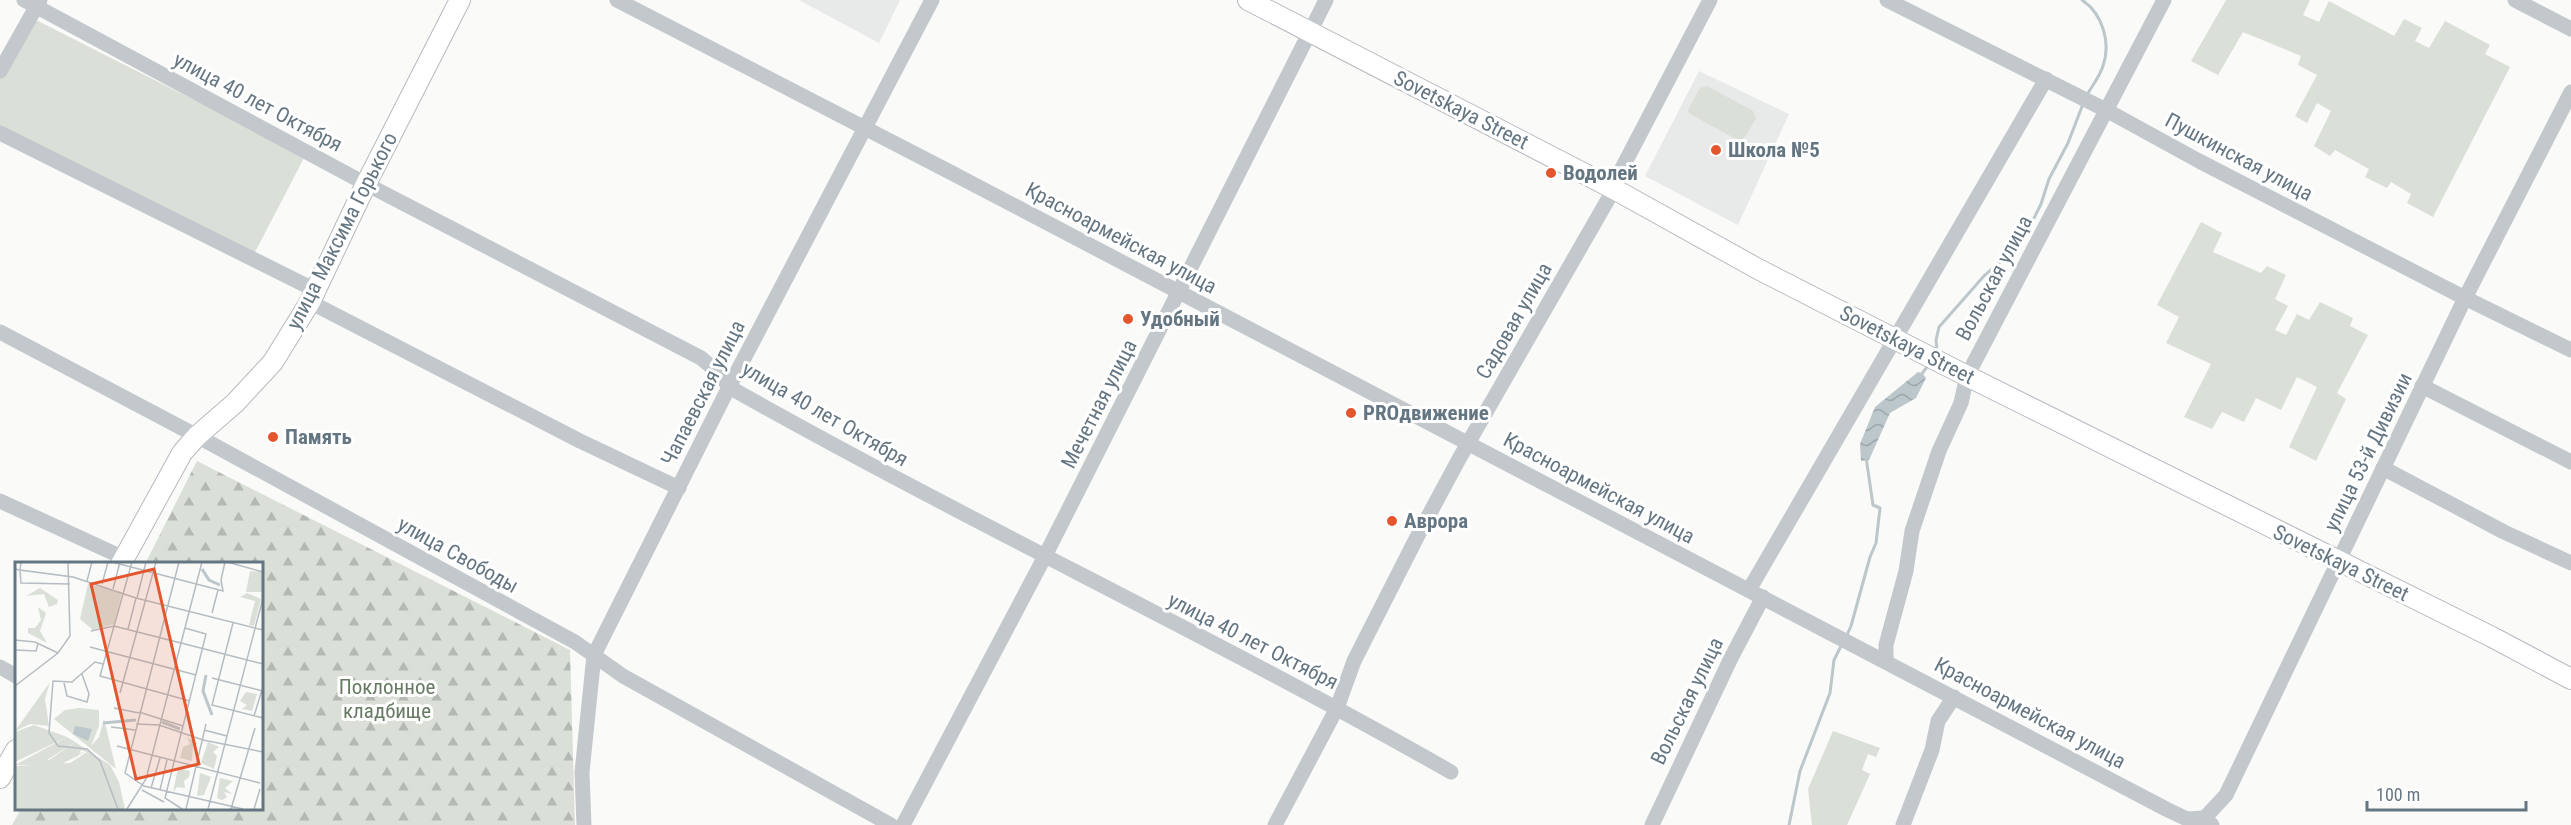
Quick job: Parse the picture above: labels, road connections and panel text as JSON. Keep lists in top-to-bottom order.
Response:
{
  "streets": {
    "main road": ["Sovetskaya Street", "улица Максима Горького"],
    "street": [
      "улица 40 лет Октября",
      "Пушкинская улица",
      "Красноармейская улица",
      "Вольская улица",
      "Садовая улица",
      "Чапаевская улица",
      "Мечетная улица",
      "улица 53-й Дивизии",
      "улица Свободы"
    ]
  },
  "crossings": [
    ["улица 40 лет Октября", "улица Максима Горького"],
    ["улица 40 лет Октября", "Садовая улица"],
    ["улица 40 лет Октября", "Чапаевская улица"],
    ["улица 40 лет Октября", "Мечетная улица"],
    ["Sovetskaya Street", "Вольская улица"],
    ["Sovetskaya Street", "Садовая улица"],
    ["Sovetskaya Street", "Мечетная улица"],
    ["Sovetskaya Street", "улица 53-й Дивизии"],
    ["Пушкинская улица", "Вольская улица"],
    ["Пушкинская улица", "улица 53-й Дивизии"],
    ["улица Максима Горького", "улица Свободы"],
    ["Красноармейская улица", "Вольская улица"],
    ["Красноармейская улица", "Садовая улица"],
    ["Красноармейская улица", "Чапаевская улица"],
    ["Красноармейская улица", "Мечетная улица"],
    ["Красноармейская улица", "улица 53-й Дивизии"],
    ["Чапаевская улица", "улица Свободы"]
  ],
  "parks": ["Поклонное кладбище"],
  "places": [
    "Школа №5",
    "Водолей",
    "Удобный",
    "PROдвижение",
    "Память",
    "Аврора"
  ],
  "scale_bar": "100 m"
}
